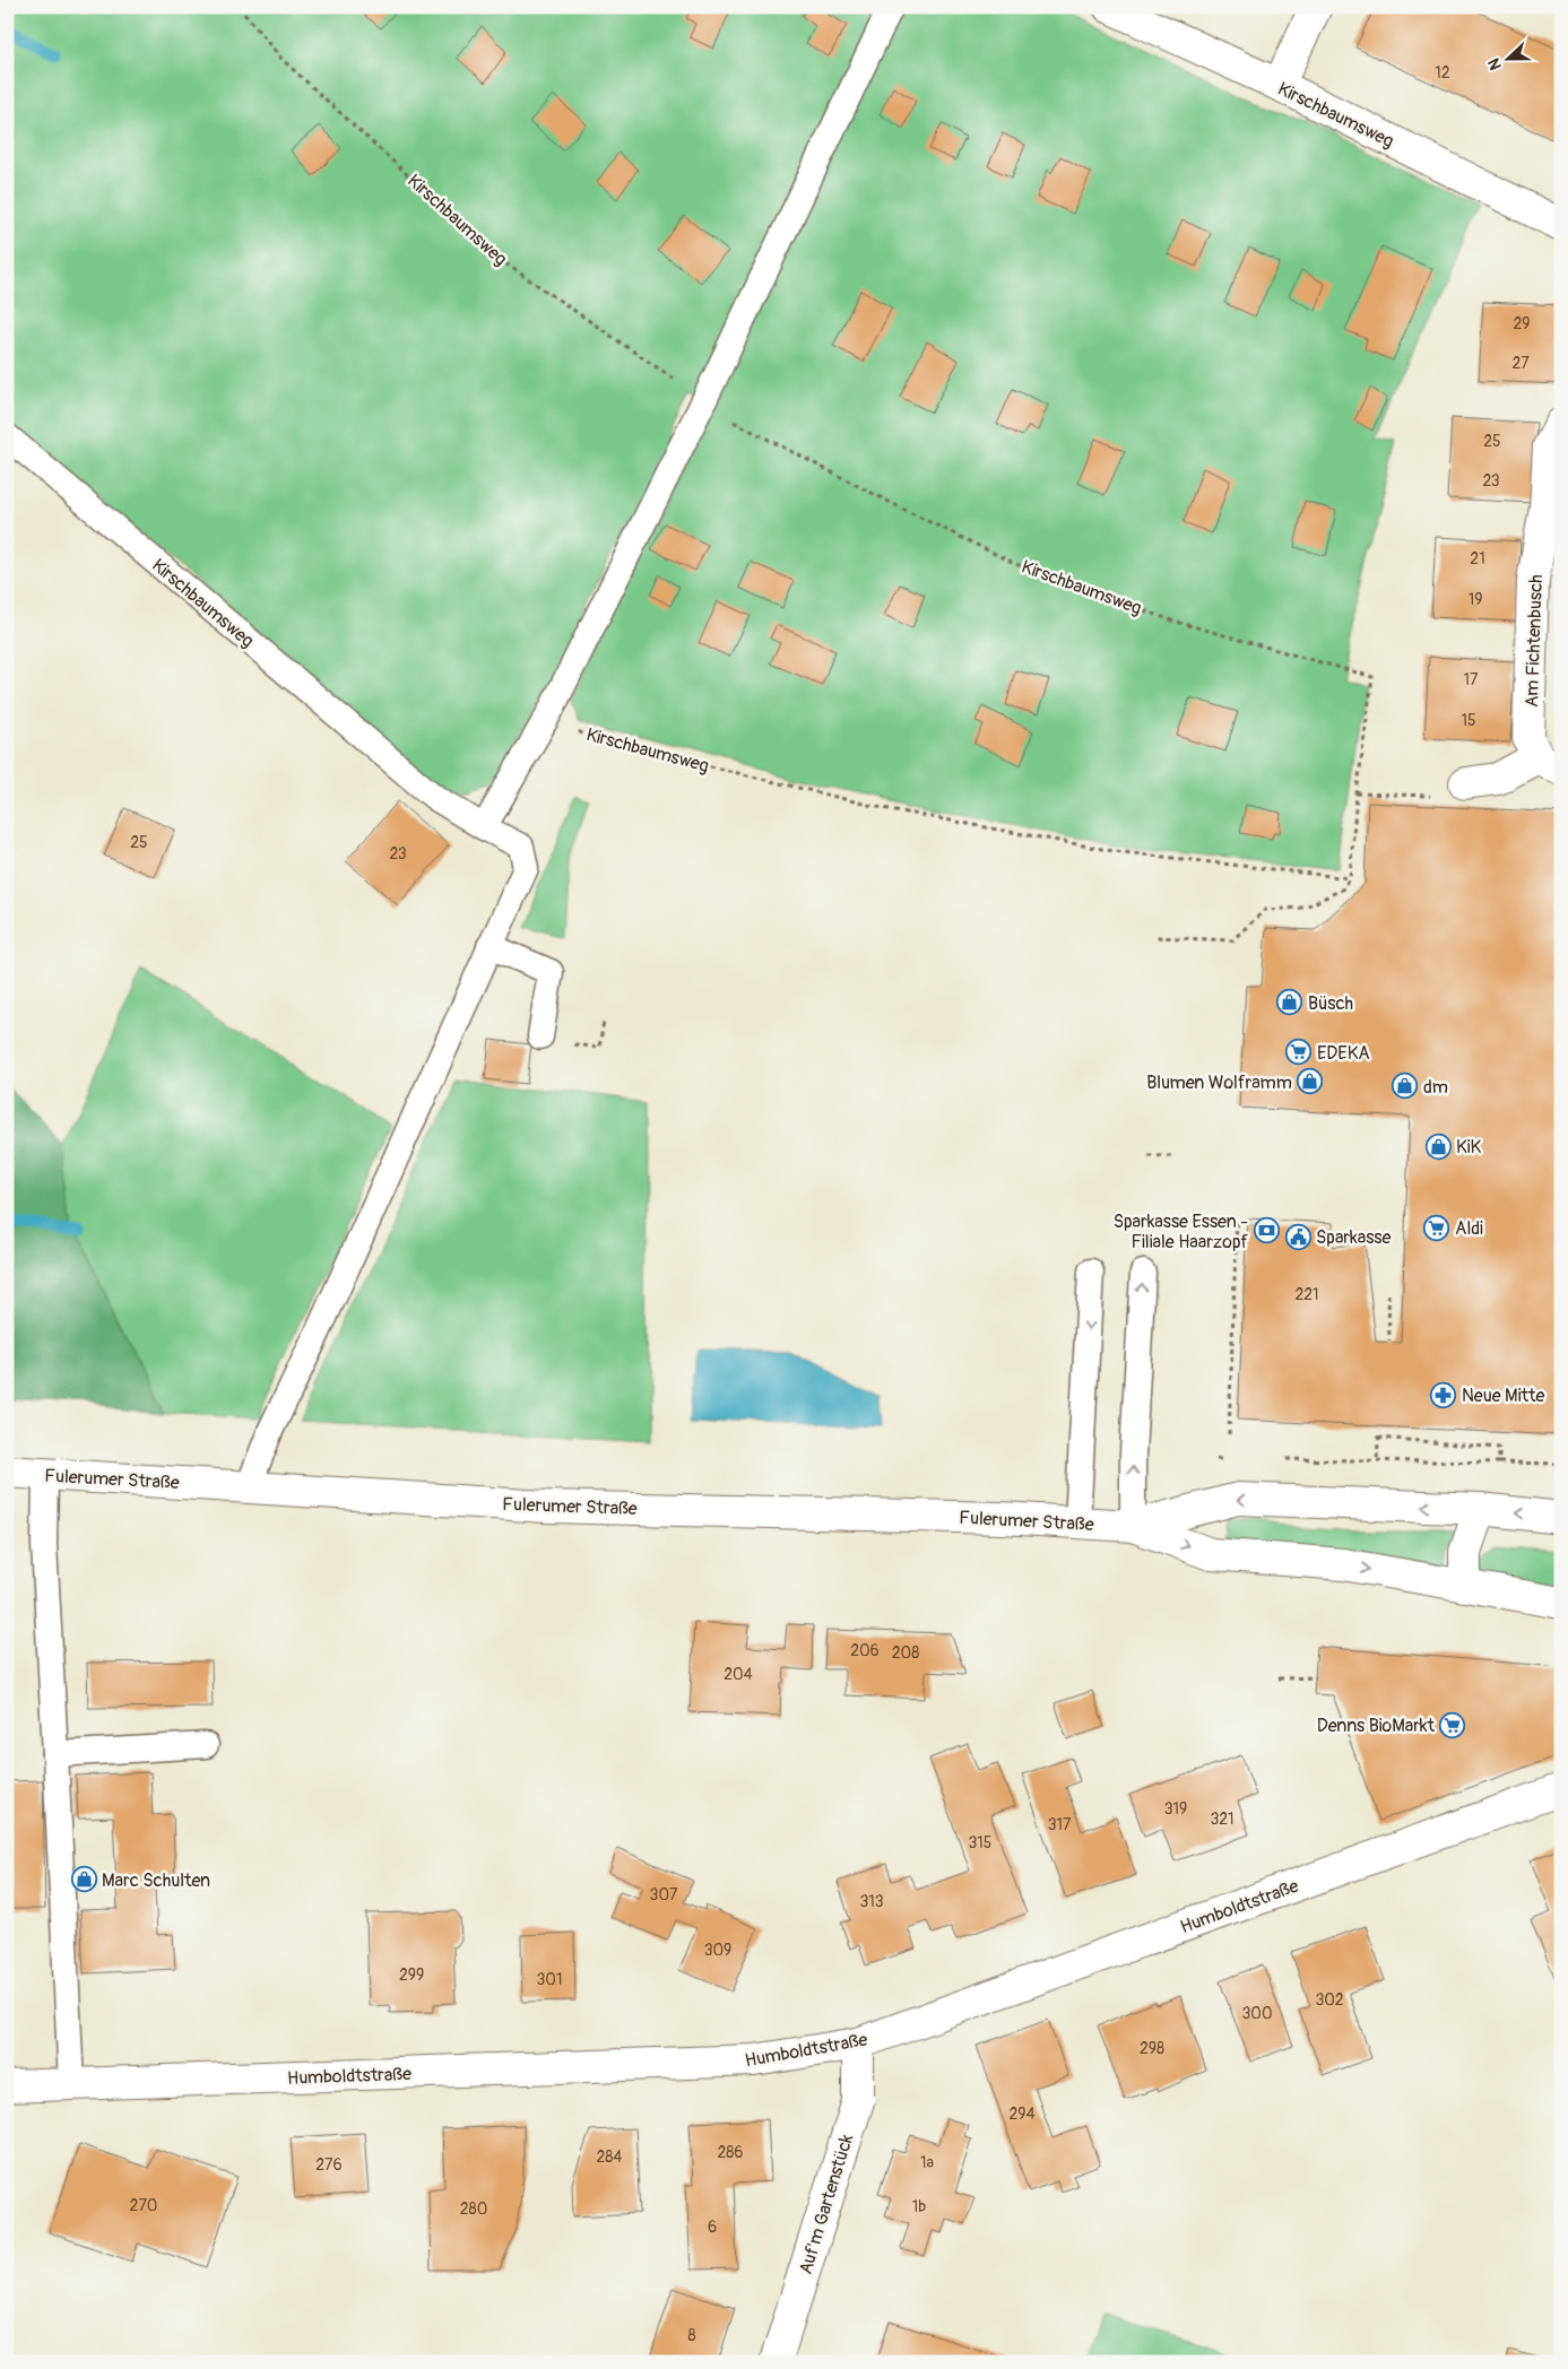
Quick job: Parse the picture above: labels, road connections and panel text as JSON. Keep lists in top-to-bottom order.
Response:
{
  "streets": {
    "street": [
      "Kirschbaumsweg",
      "Am Fichtenbusch",
      "Fulerumer Straße",
      "Humboldtstraße",
      "Auf'm Gartenstück"
    ]
  },
  "crossings": [
    ["Humboldtstraße", "Auf'm Gartenstück"]
  ],
  "places": {
    "shop": [
      "Büsch",
      "Blumen Wolframm",
      "dm",
      "KiK",
      "Marc Schulten"
    ],
    "supermarket": ["EDEKA", "Aldi", "Denns BioMarkt"],
    "bank": ["Sparkasse Essen - Filiale Haarzopf"],
    "public building": ["Sparkasse"],
    "pharmacy": ["Neue Mitte"]
  },
  "house_numbers": [
    "12",
    "29",
    "27",
    "25",
    "23",
    "21",
    "19",
    "17",
    "15",
    "25",
    "23",
    "221",
    "206",
    "208",
    "204",
    "319",
    "321",
    "317",
    "315",
    "307",
    "313",
    "309",
    "299",
    "301",
    "302",
    "300",
    "298",
    "294",
    "286",
    "284",
    "1a",
    "276",
    "270",
    "1b",
    "280",
    "6",
    "8"
  ],
  "north": "left"
}
